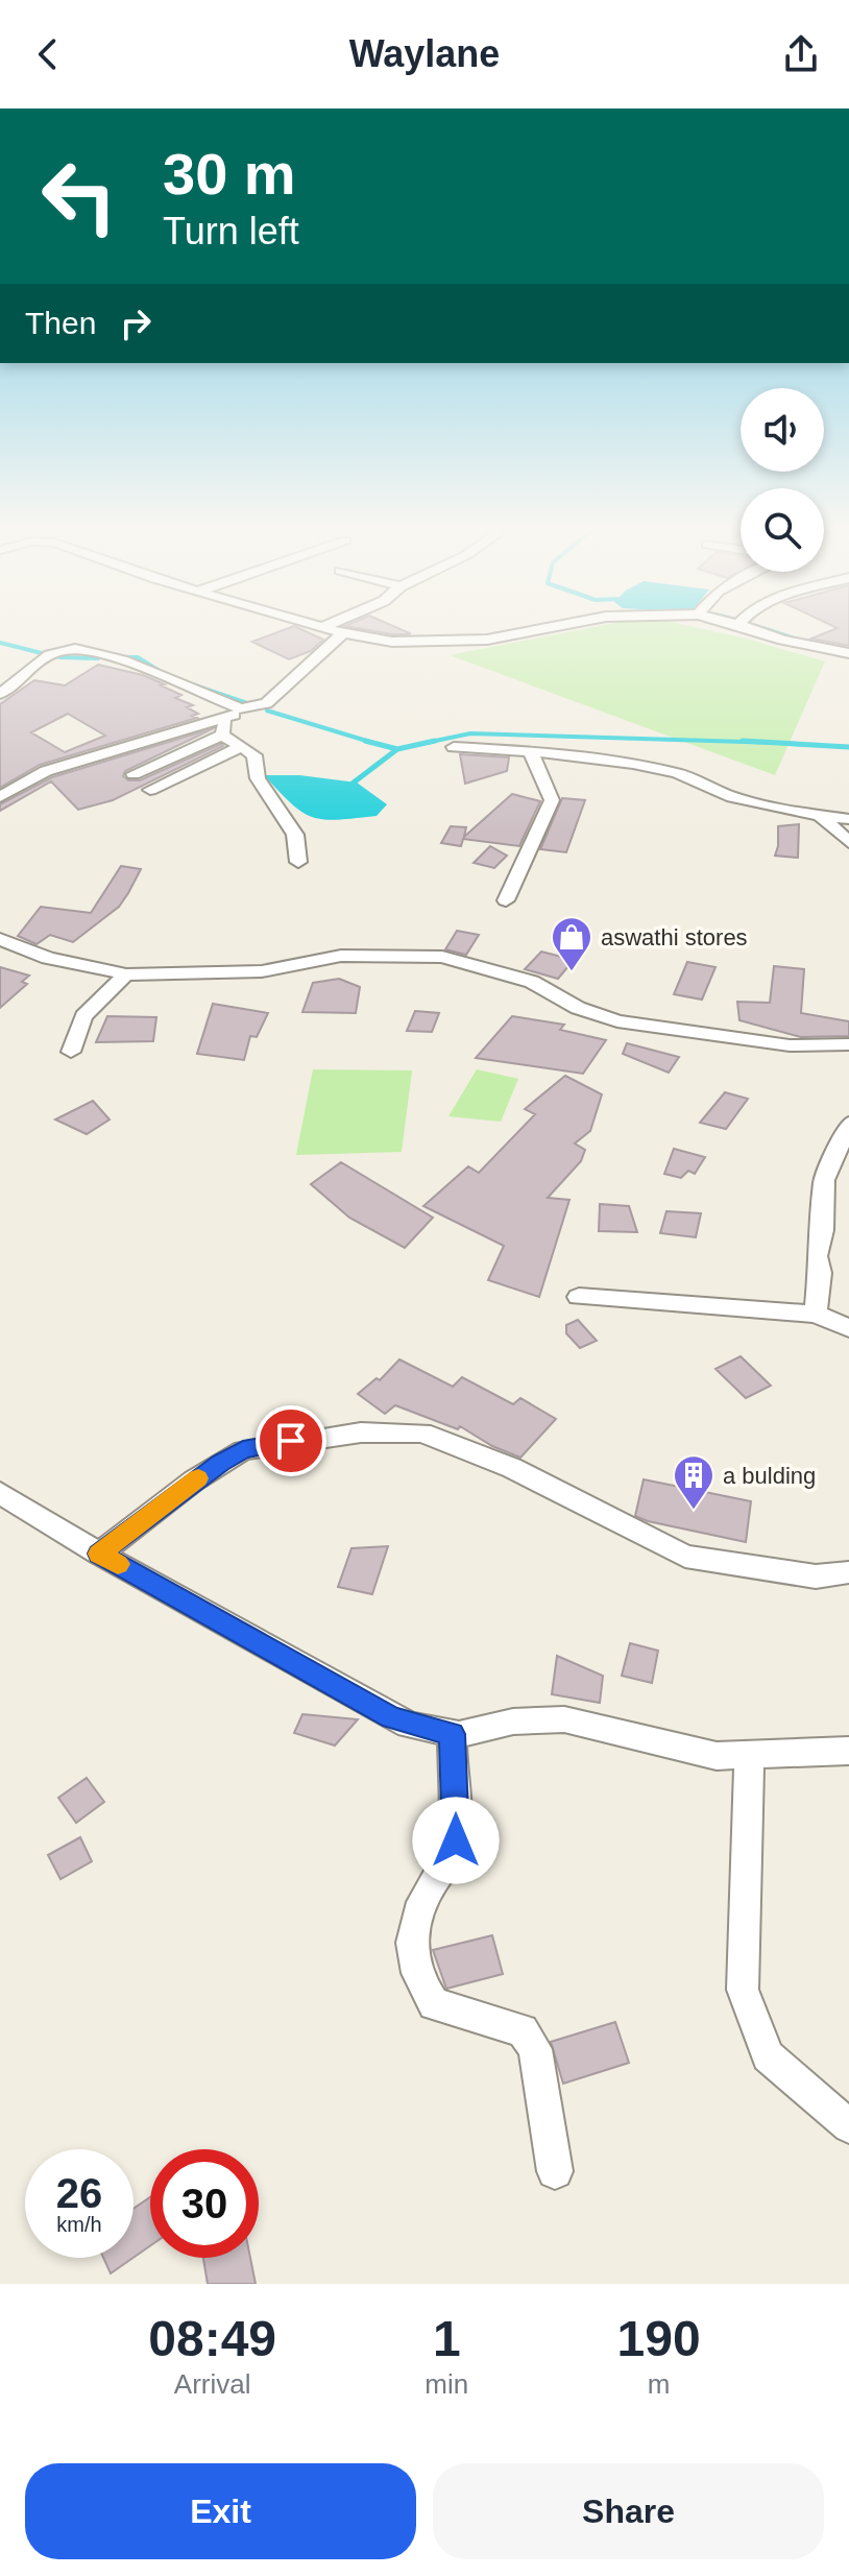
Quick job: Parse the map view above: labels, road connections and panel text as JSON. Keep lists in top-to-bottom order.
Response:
{
  "places": {
    "shop": ["aswathi stores"],
    "building": ["a bulding"]
  },
  "page": {
    "header": "Waylane",
    "turn": ["30 m", "Turn left"],
    "then": "Then",
    "speed": "26 km/h",
    "limit": "30",
    "eta": [
      "08:49",
      "Arrival",
      "1",
      "min",
      "190",
      "m"
    ],
    "buttons": ["Exit", "Share"]
  }
}
